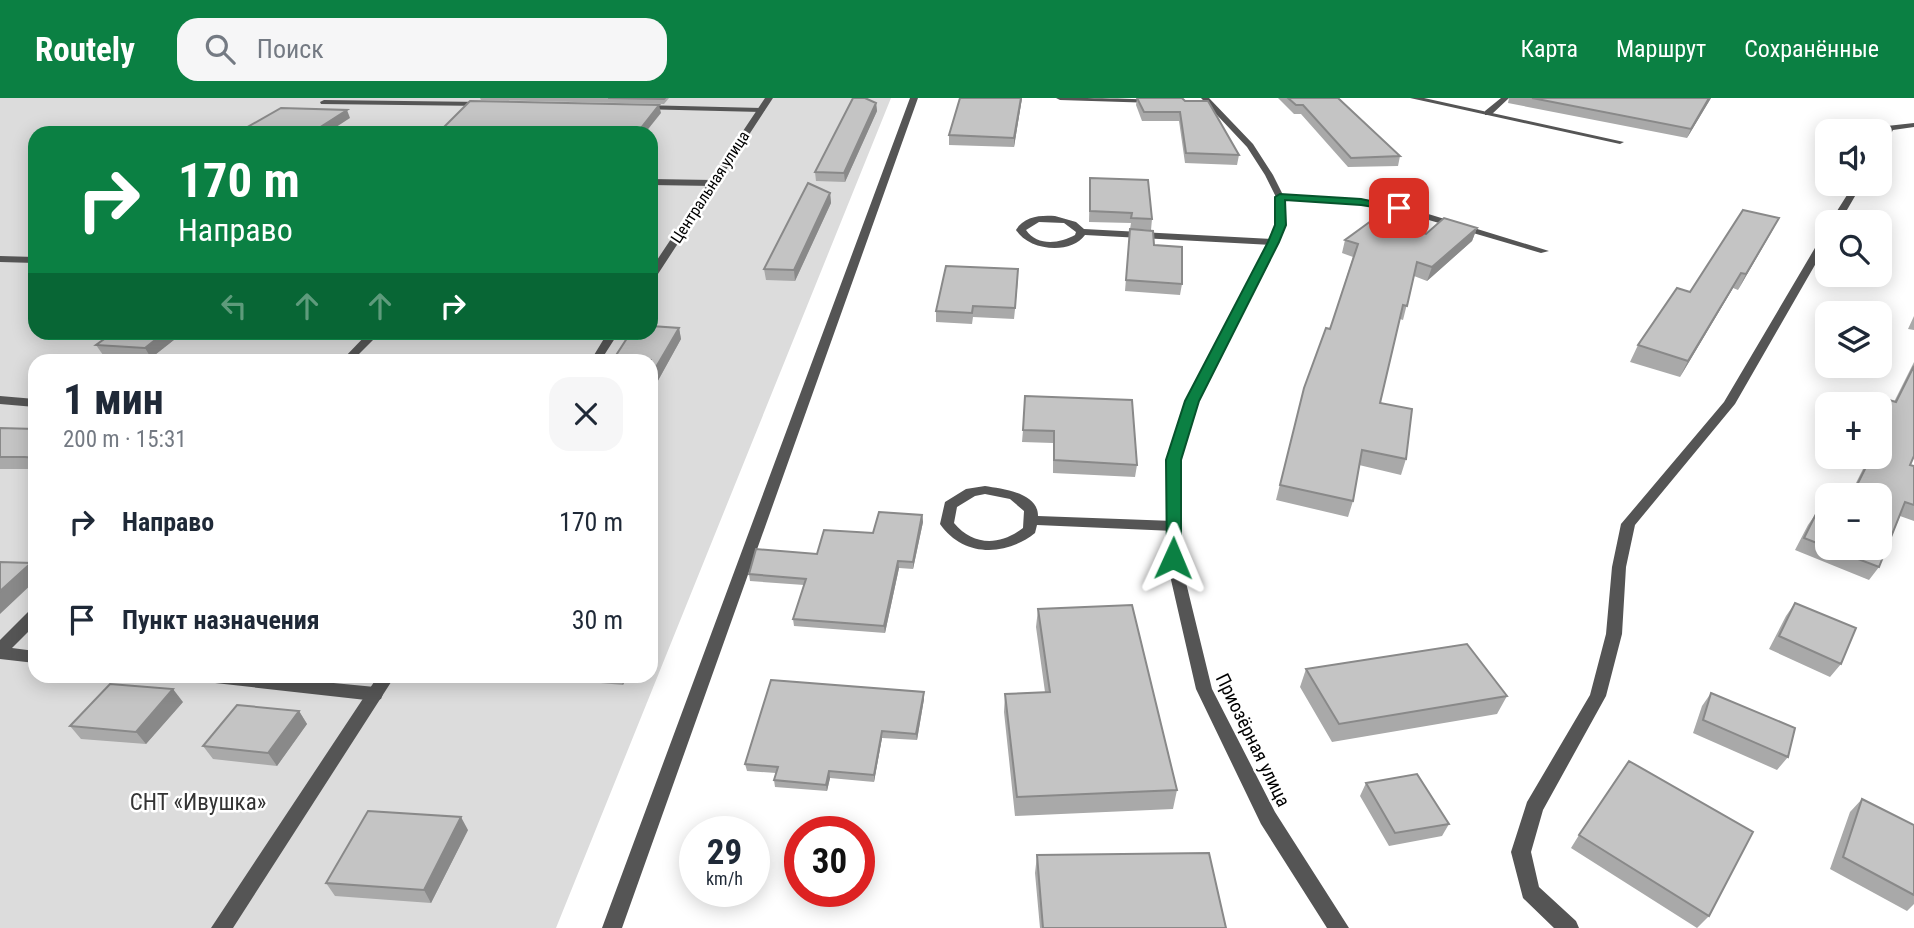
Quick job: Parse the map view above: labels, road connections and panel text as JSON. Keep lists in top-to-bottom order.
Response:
{
  "streets": {
    "street": ["Центральная улица", "Приозёрная улица"]
  },
  "parks": ["СНТ «Ивушка»"],
  "page": {
    "header": "Routely",
    "search": "Поиск",
    "nav": ["Карта", "Маршрут", "Сохранённые"],
    "map_buttons": ["+", "−"],
    "turn": ["170 m", "Направо"],
    "heading": ["1 мин", "200 m · 15:31"],
    "list": [
      {
        "name": "Направо",
        "value": "170 m"
      },
      {
        "name": "Пункт назначения",
        "value": "30 m"
      }
    ],
    "speed": "29 km/h",
    "limit": "30"
  }
}
